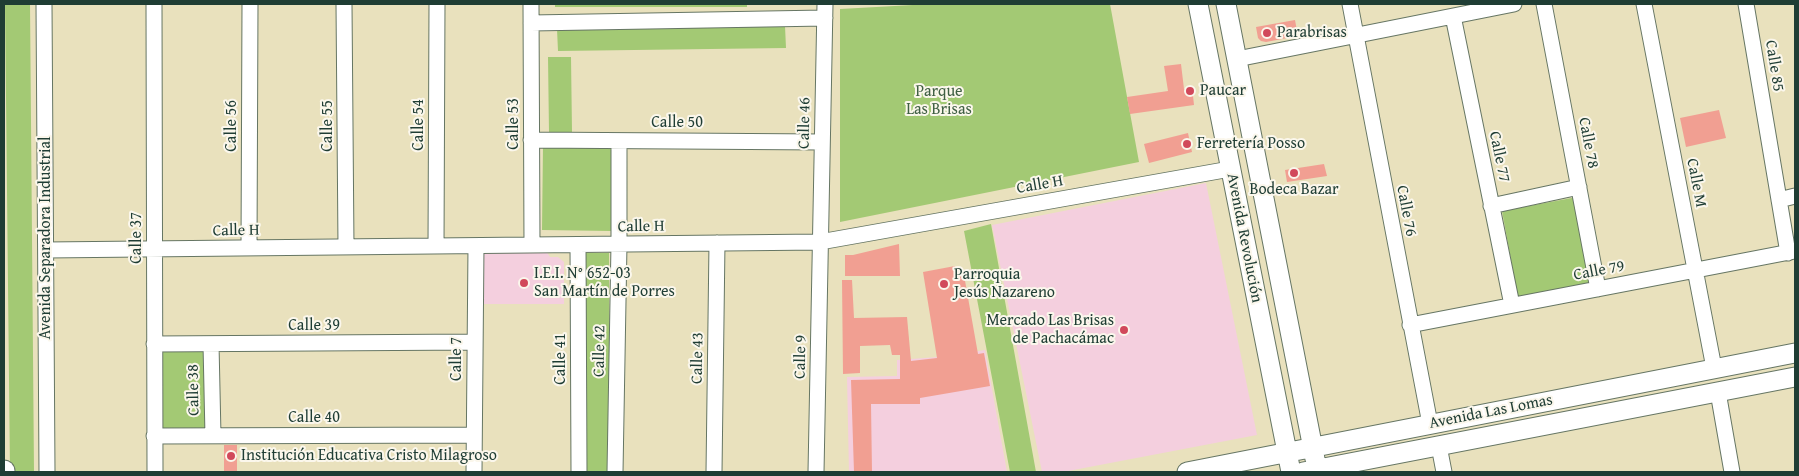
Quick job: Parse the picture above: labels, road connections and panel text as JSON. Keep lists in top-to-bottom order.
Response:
{
  "streets": {
    "street": [
      "Calle 85",
      "Calle 50",
      "Calle 46",
      "Calle 53",
      "Calle 54",
      "Calle 56",
      "Calle 55",
      "Calle 78",
      "Calle 77",
      "Calle M",
      "Calle H",
      "Calle 76",
      "Avenida Separadora Industrial",
      "Calle 37",
      "Avenida Revolución",
      "Calle 79",
      "Calle 39",
      "Calle 42",
      "Calle 9",
      "Calle 43",
      "Calle 7",
      "Calle 41",
      "Calle 38",
      "Avenida Las Lomas",
      "Calle 40"
    ]
  },
  "crossings": [
    ["Calle 85", "Calle 79"],
    ["Calle 50", "Calle 46"],
    ["Calle 50", "Calle 53"],
    ["Calle 50", "Calle 42"],
    ["Calle 46", "Calle H"],
    ["Calle 46", "Calle 9"],
    ["Calle 53", "Calle H"],
    ["Calle 54", "Calle H"],
    ["Calle 56", "Calle H"],
    ["Calle 55", "Calle H"],
    ["Calle 78", "Calle 79"],
    ["Calle 77", "Calle 79"],
    ["Calle M", "Calle 79"],
    ["Calle M", "Avenida Las Lomas"],
    ["Calle H", "Avenida Separadora Industrial"],
    ["Calle H", "Calle 37"],
    ["Calle H", "Avenida Revolución"],
    ["Calle H", "Calle 42"],
    ["Calle H", "Calle 9"],
    ["Calle H", "Calle 43"],
    ["Calle H", "Calle 7"],
    ["Calle H", "Calle 41"],
    ["Calle 76", "Calle 79"],
    ["Calle 76", "Avenida Las Lomas"],
    ["Calle 37", "Calle 39"],
    ["Calle 37", "Calle 40"],
    ["Avenida Revolución", "Avenida Las Lomas"],
    ["Calle 39", "Calle 7"],
    ["Calle 39", "Calle 38"],
    ["Calle 7", "Calle 40"],
    ["Calle 38", "Calle 40"]
  ],
  "parks": ["Parque Las Brisas"],
  "places": [
    "Parabrisas",
    "Paucar",
    "Ferretería Posso",
    "Bodeca Bazar",
    "I.E.I. N° 652-03 San Martín de Porres",
    "Parroquia Jesús Nazareno",
    "Mercado Las Brisas de Pachacámac",
    "Institución Educativa Cristo Milagroso"
  ]
}
